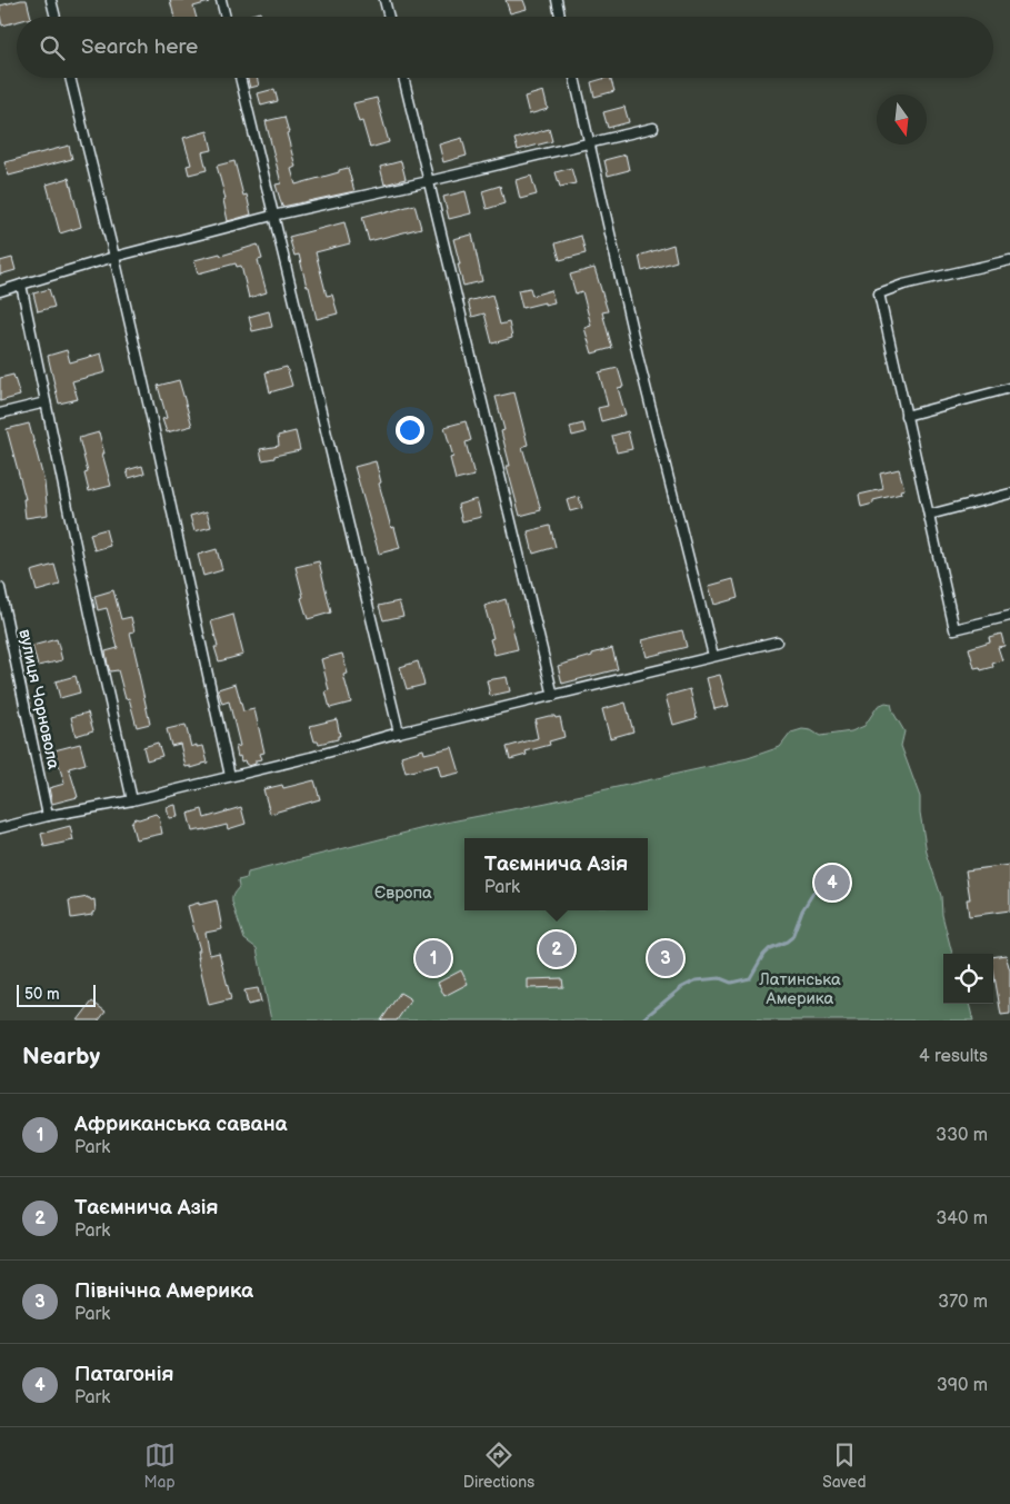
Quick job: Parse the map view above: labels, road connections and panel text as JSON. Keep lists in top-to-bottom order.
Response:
{
  "streets": {
    "street": ["вулиця Чорновола"]
  },
  "parks": ["Європа", "Латинська Америка"],
  "scale_bar": "50 m",
  "north": "bottom",
  "page": {
    "search": "Search here",
    "popup": ["Таємнича Азія", "Park"],
    "pins": [
      "4",
      "2",
      "1",
      "3"
    ],
    "scale": "50 m",
    "heading": ["Nearby", "4 results"],
    "list": [
      {
        "mark": "1",
        "name": "Африканська савана",
        "note": "Park",
        "value": "330 m"
      },
      {
        "mark": "2",
        "name": "Таємнича Азія",
        "note": "Park",
        "value": "340 m"
      },
      {
        "mark": "3",
        "name": "Північна Америка",
        "note": "Park",
        "value": "370 m"
      },
      {
        "mark": "4",
        "name": "Патагонія",
        "note": "Park",
        "value": "390 m"
      }
    ],
    "nav": ["Map", "Directions", "Saved"]
  }
}
